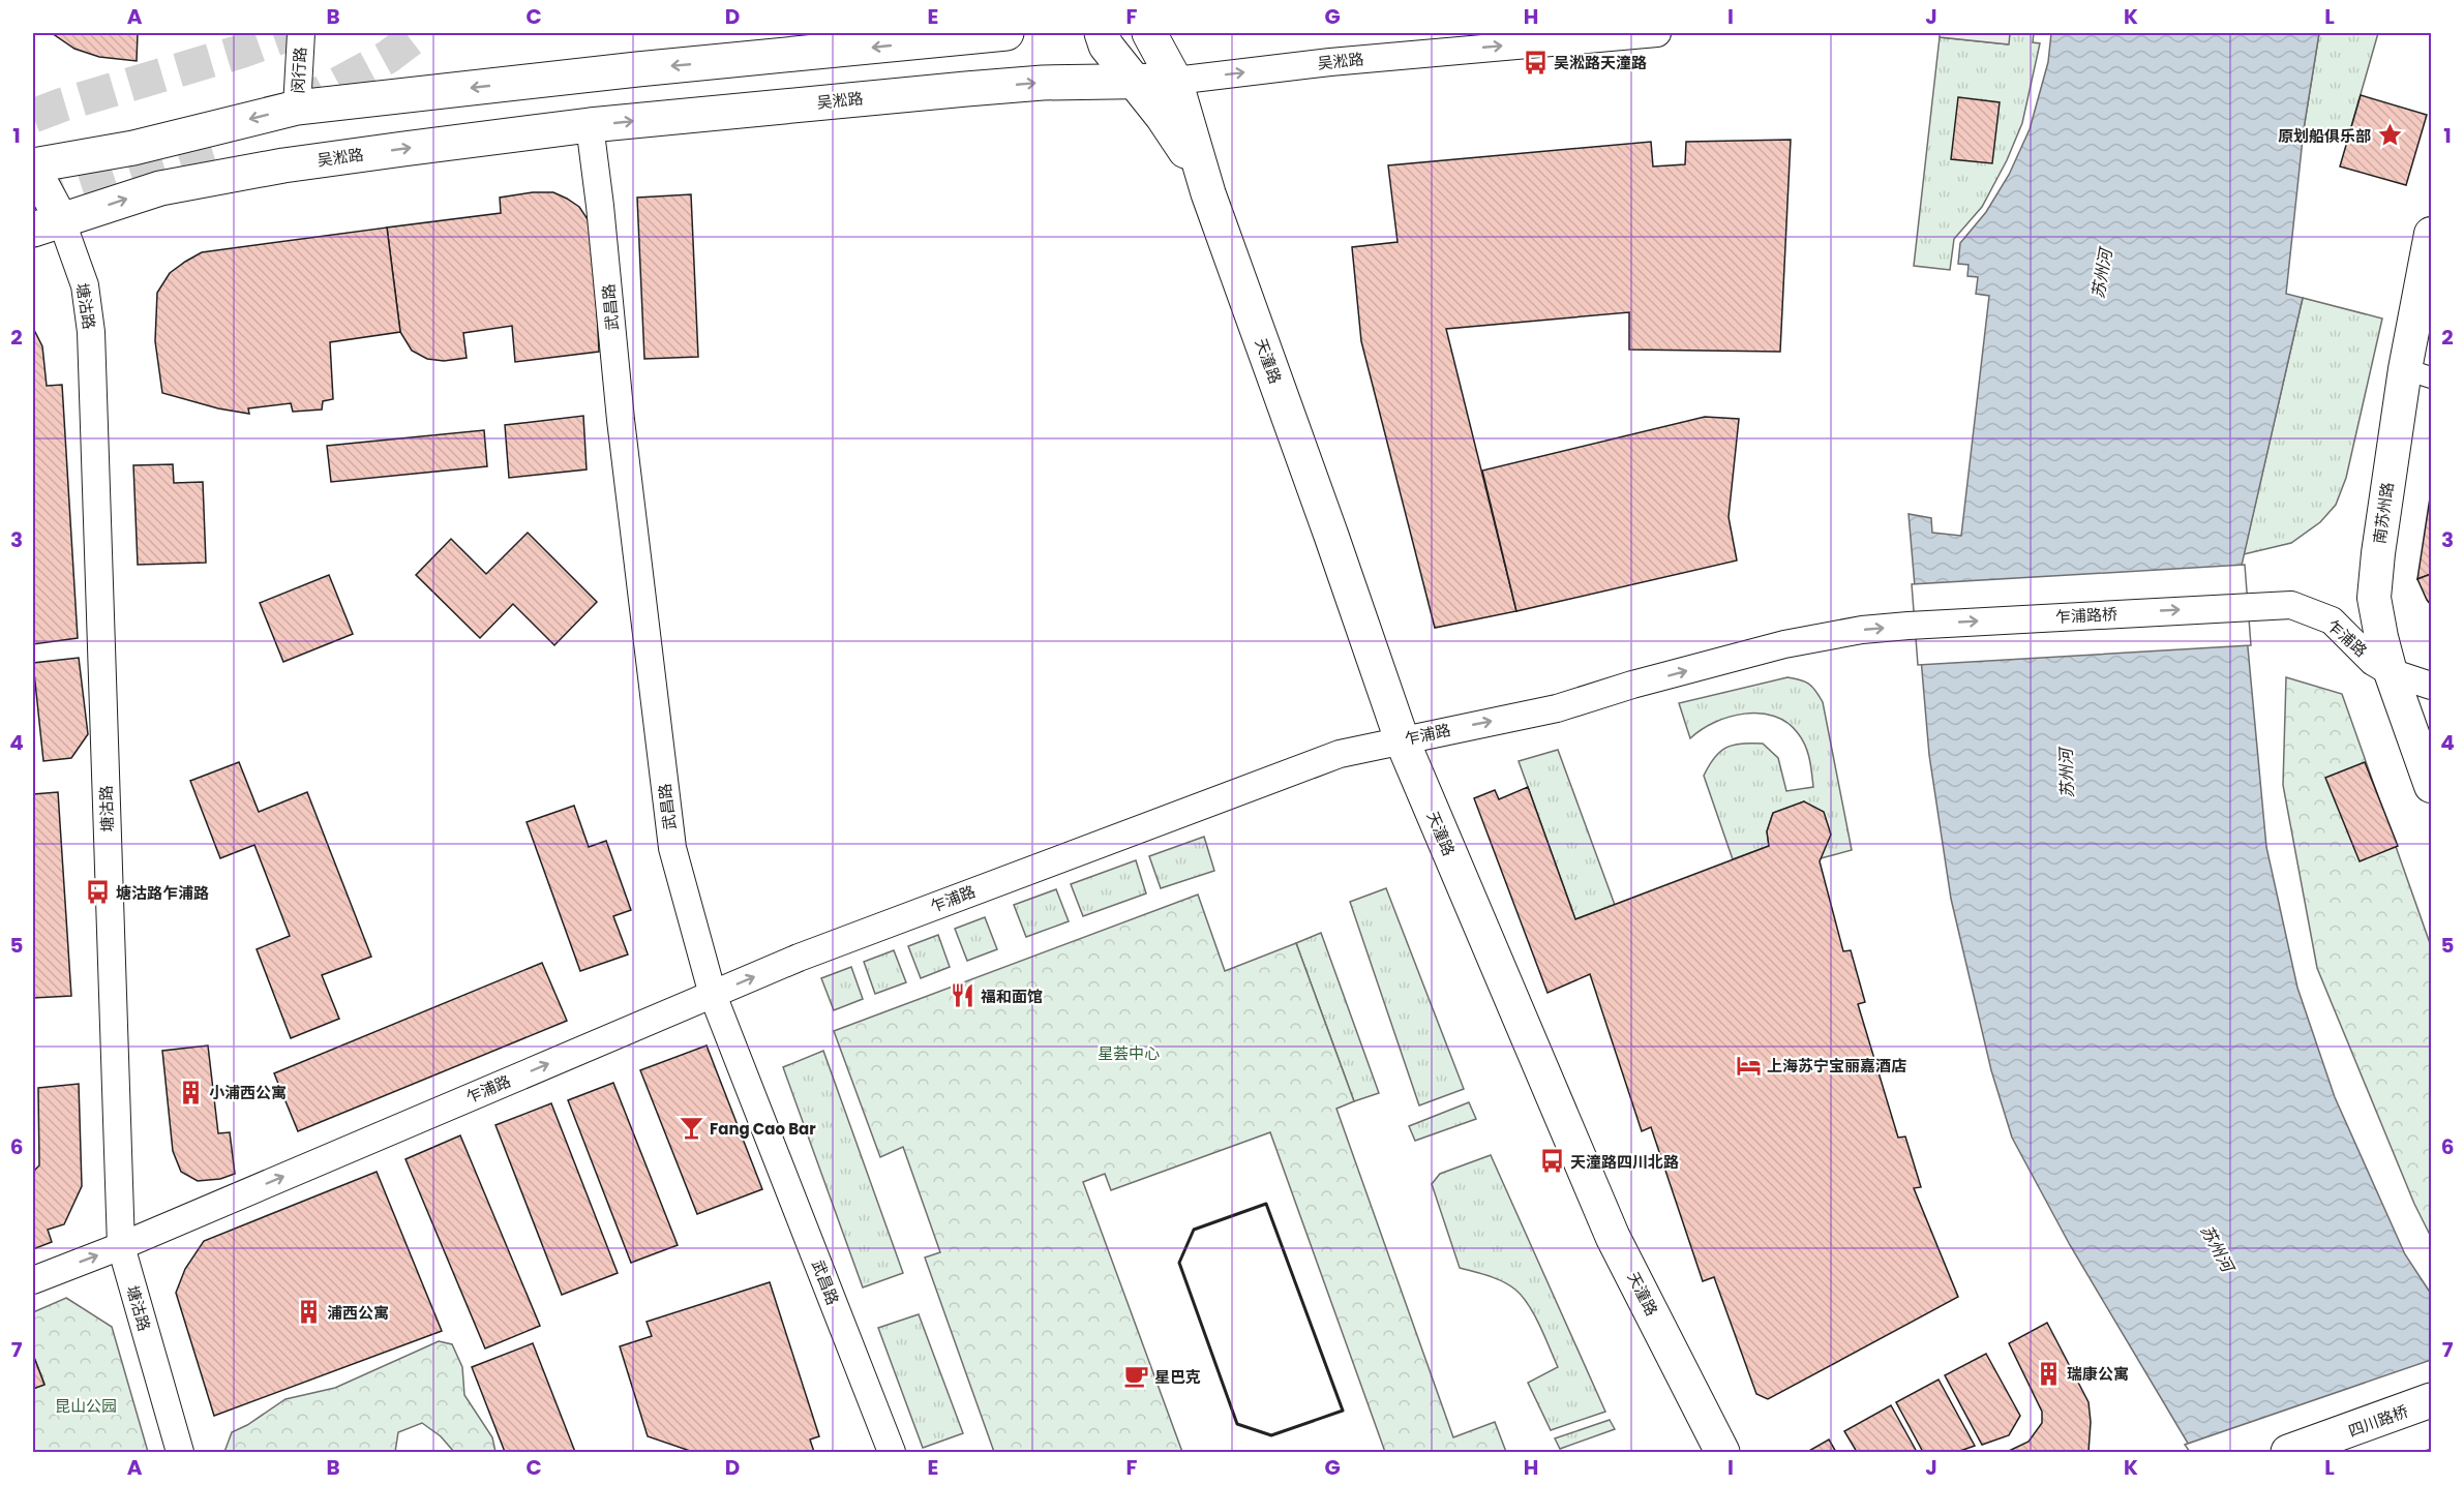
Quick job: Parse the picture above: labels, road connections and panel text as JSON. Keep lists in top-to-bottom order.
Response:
{
  "streets": {
    "main road": ["吴淞路", "天潼路", "四川路桥"],
    "street": [
      "闵行路",
      "塘沽路",
      "武昌路",
      "南苏州路",
      "乍浦路桥",
      "乍浦路"
    ]
  },
  "crossings": [
    ["吴淞路", "塘沽路"],
    ["吴淞路", "武昌路"],
    ["吴淞路", "天潼路"],
    ["塘沽路", "乍浦路"],
    ["武昌路", "乍浦路"],
    ["天潼路", "乍浦路"],
    ["南苏州路", "乍浦路"],
    ["乍浦路桥", "乍浦路"]
  ],
  "one_way": ["乍浦路桥", "乍浦路"],
  "water": ["苏州河"],
  "parks": ["星荟中心", "昆山公园"],
  "places": {
    "bus stop": ["吴淞路天潼路", "塘沽路乍浦路", "天潼路四川北路"],
    "place": ["原划船俱乐部"],
    "restaurant": ["福和面馆"],
    "hotel": ["上海苏宁宝丽嘉酒店"],
    "building": ["小浦西公寓", "浦西公寓", "瑞康公寓"],
    "bar": ["Fang Cao Bar"],
    "cafe": ["星巴克"]
  },
  "grid": {
    "columns": [
      "A",
      "B",
      "C",
      "D",
      "E",
      "F",
      "G",
      "H",
      "I",
      "J",
      "K",
      "L"
    ],
    "rows": [
      "1",
      "2",
      "3",
      "4",
      "5",
      "6",
      "7"
    ]
  }
}
